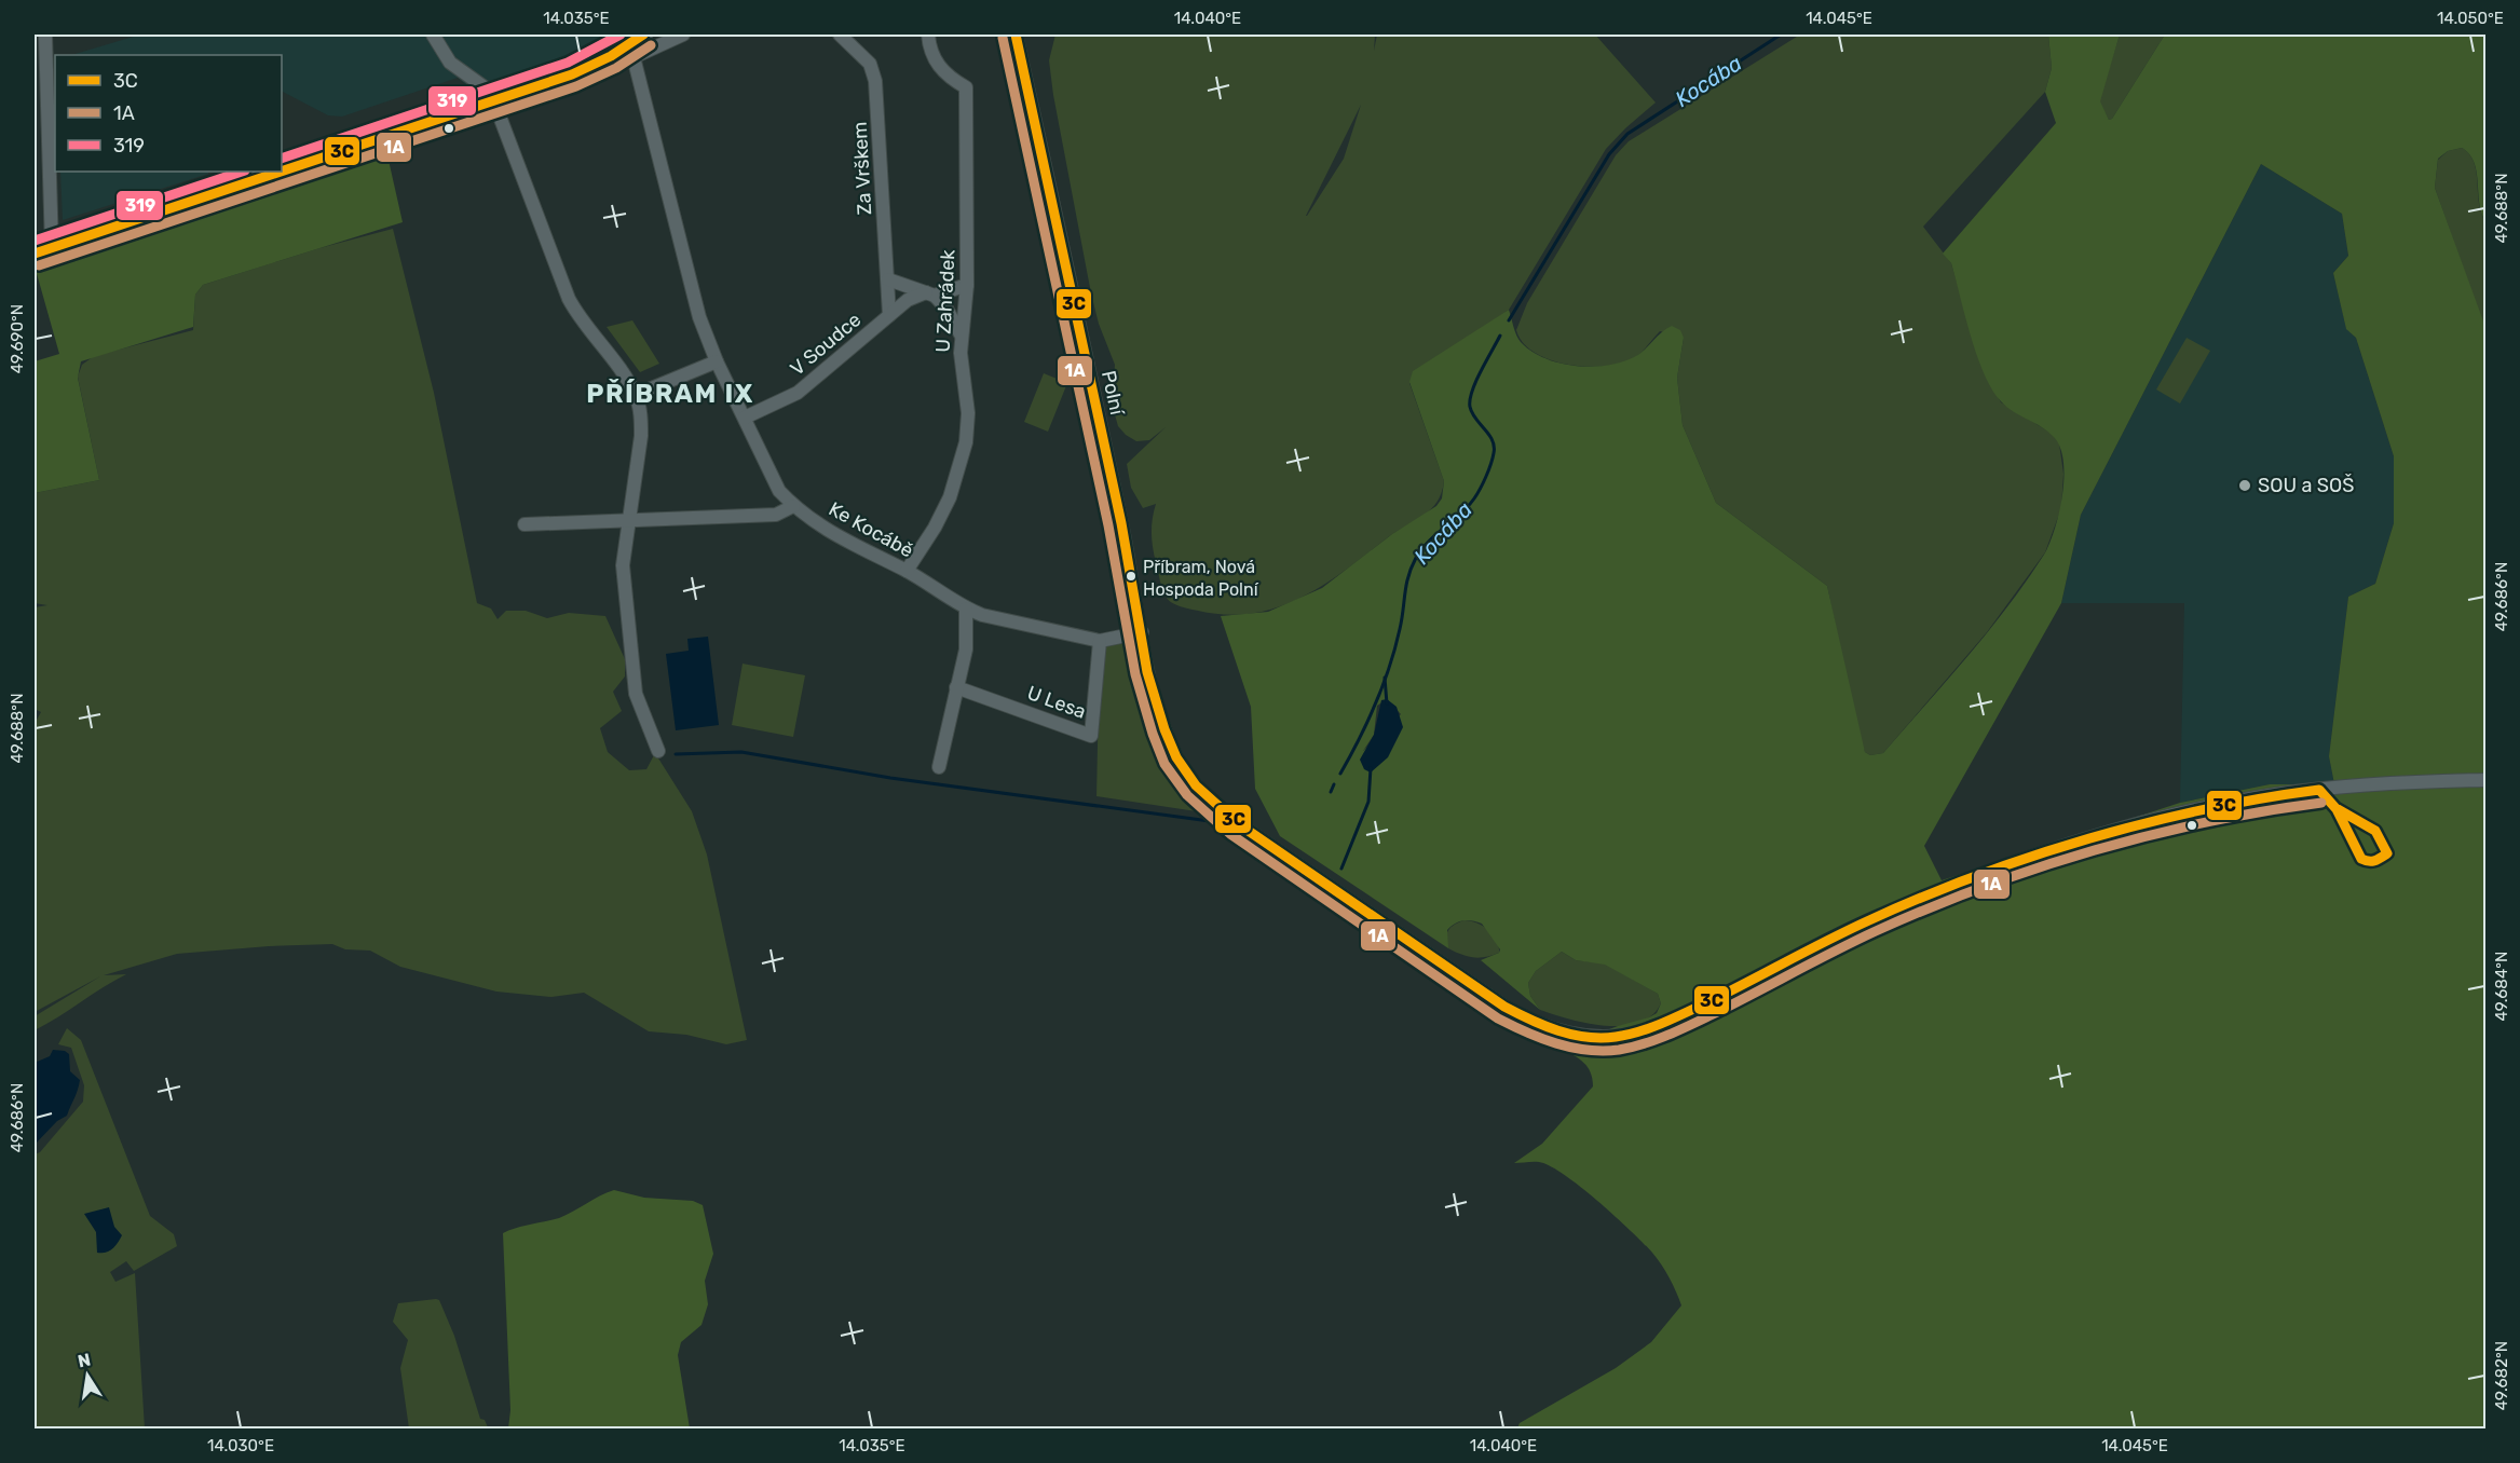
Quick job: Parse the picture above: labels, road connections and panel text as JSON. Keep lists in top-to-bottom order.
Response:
{
  "streets": {
    "street": [
      "Za Vrškem",
      "U Zahrádek",
      "V Soudce",
      "Polní",
      "Ke Kocábě",
      "U Lesa"
    ]
  },
  "crossings": [
    ["Za Vrškem", "V Soudce"],
    ["U Zahrádek", "V Soudce"],
    ["U Zahrádek", "Ke Kocábě"],
    ["V Soudce", "Ke Kocábě"],
    ["Polní", "Ke Kocábě"],
    ["Ke Kocábě", "U Lesa"]
  ],
  "districts": ["PŘÍBRAM IX"],
  "water": ["Kocába"],
  "places": ["SOU a SOŠ", "Příbram, Nová Hospoda Polní"],
  "lines": ["transit line 3C", "transit line 319", "transit line 1A"],
  "legend": ["3C", "1A", "319"],
  "north": "top",
  "coordinates": [
    "14.035°E",
    "14.040°E",
    "14.045°E",
    "14.050°E",
    "49.688°N",
    "49.690°N",
    "49.686°N",
    "49.684°N",
    "49.682°N",
    "14.030°E"
  ]
}
